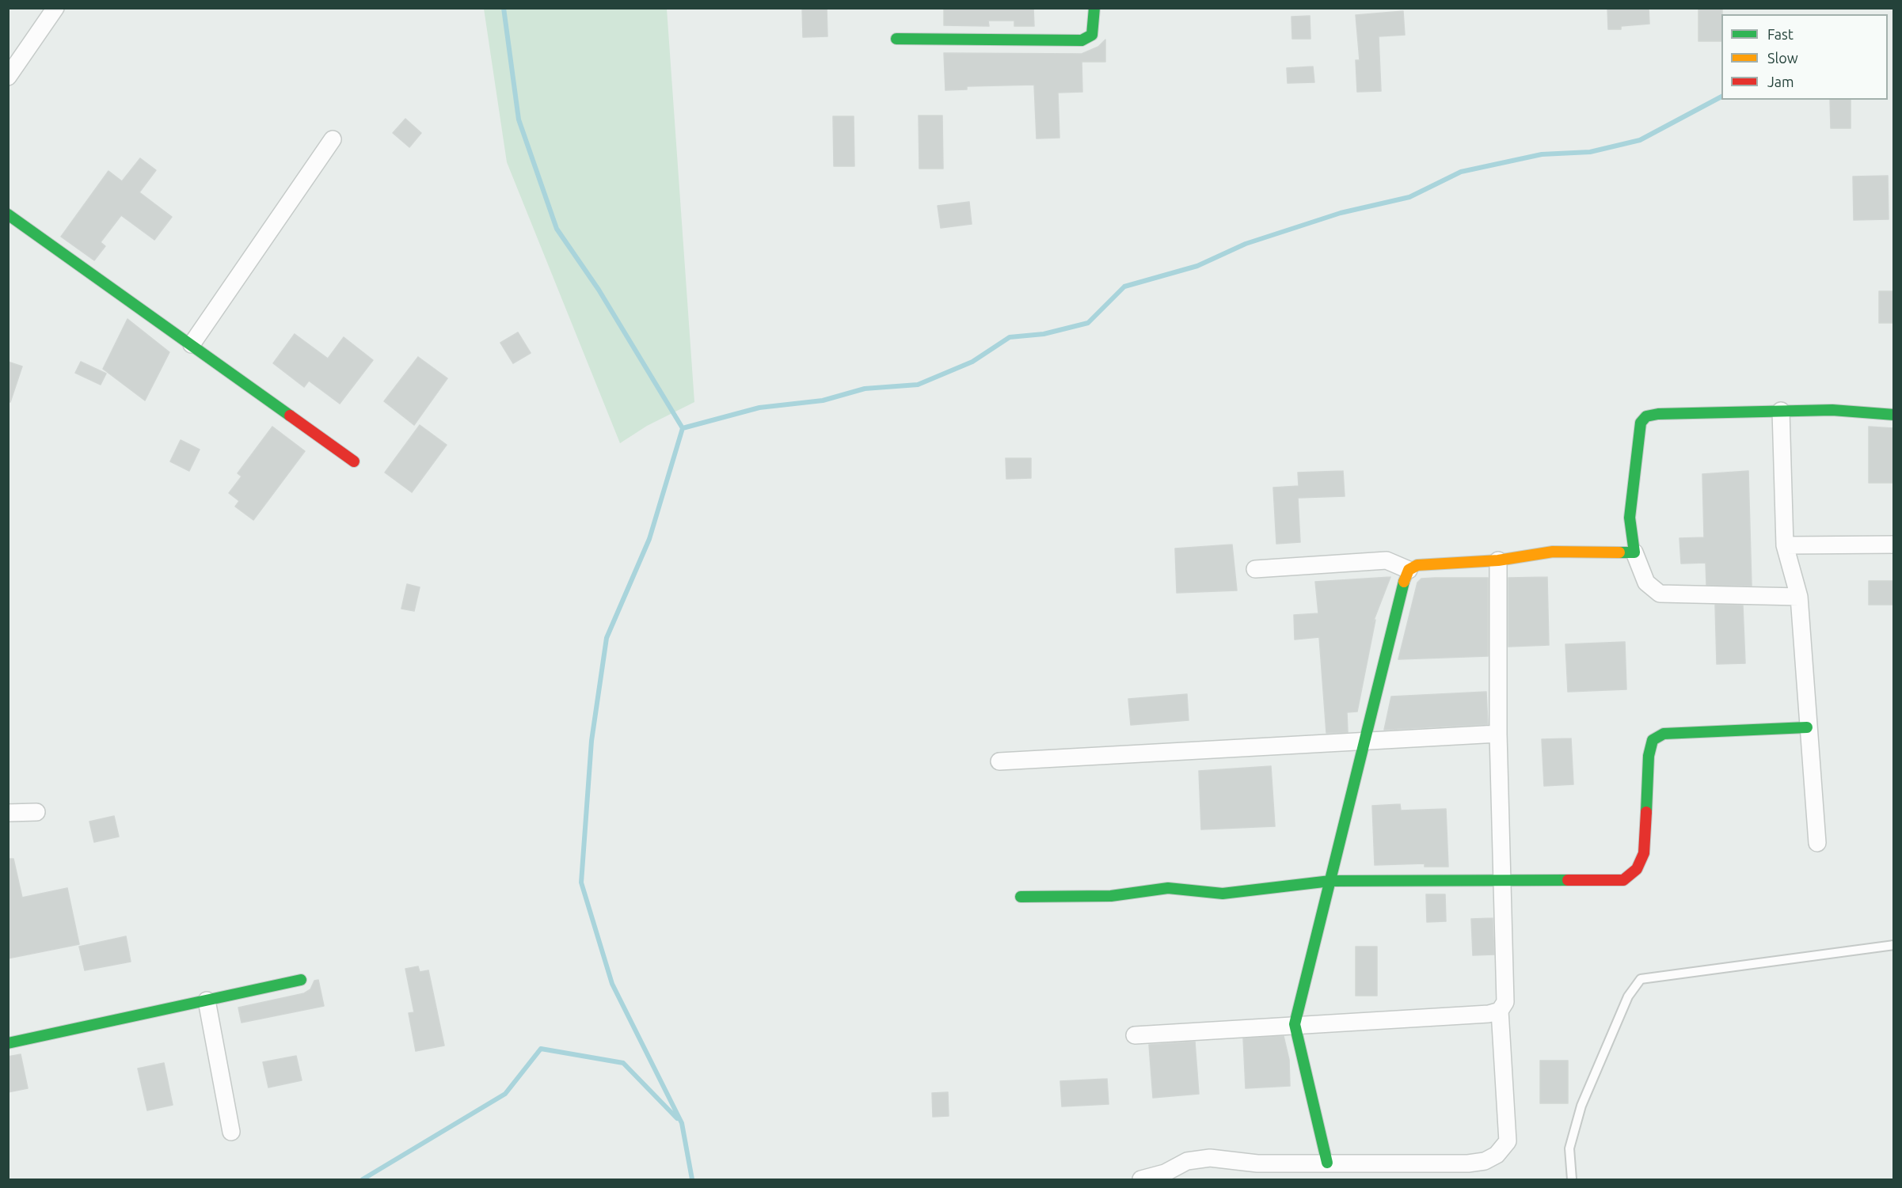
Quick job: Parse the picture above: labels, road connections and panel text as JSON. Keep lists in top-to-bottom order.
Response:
{
  "legend": ["Fast", "Slow", "Jam"]
}
